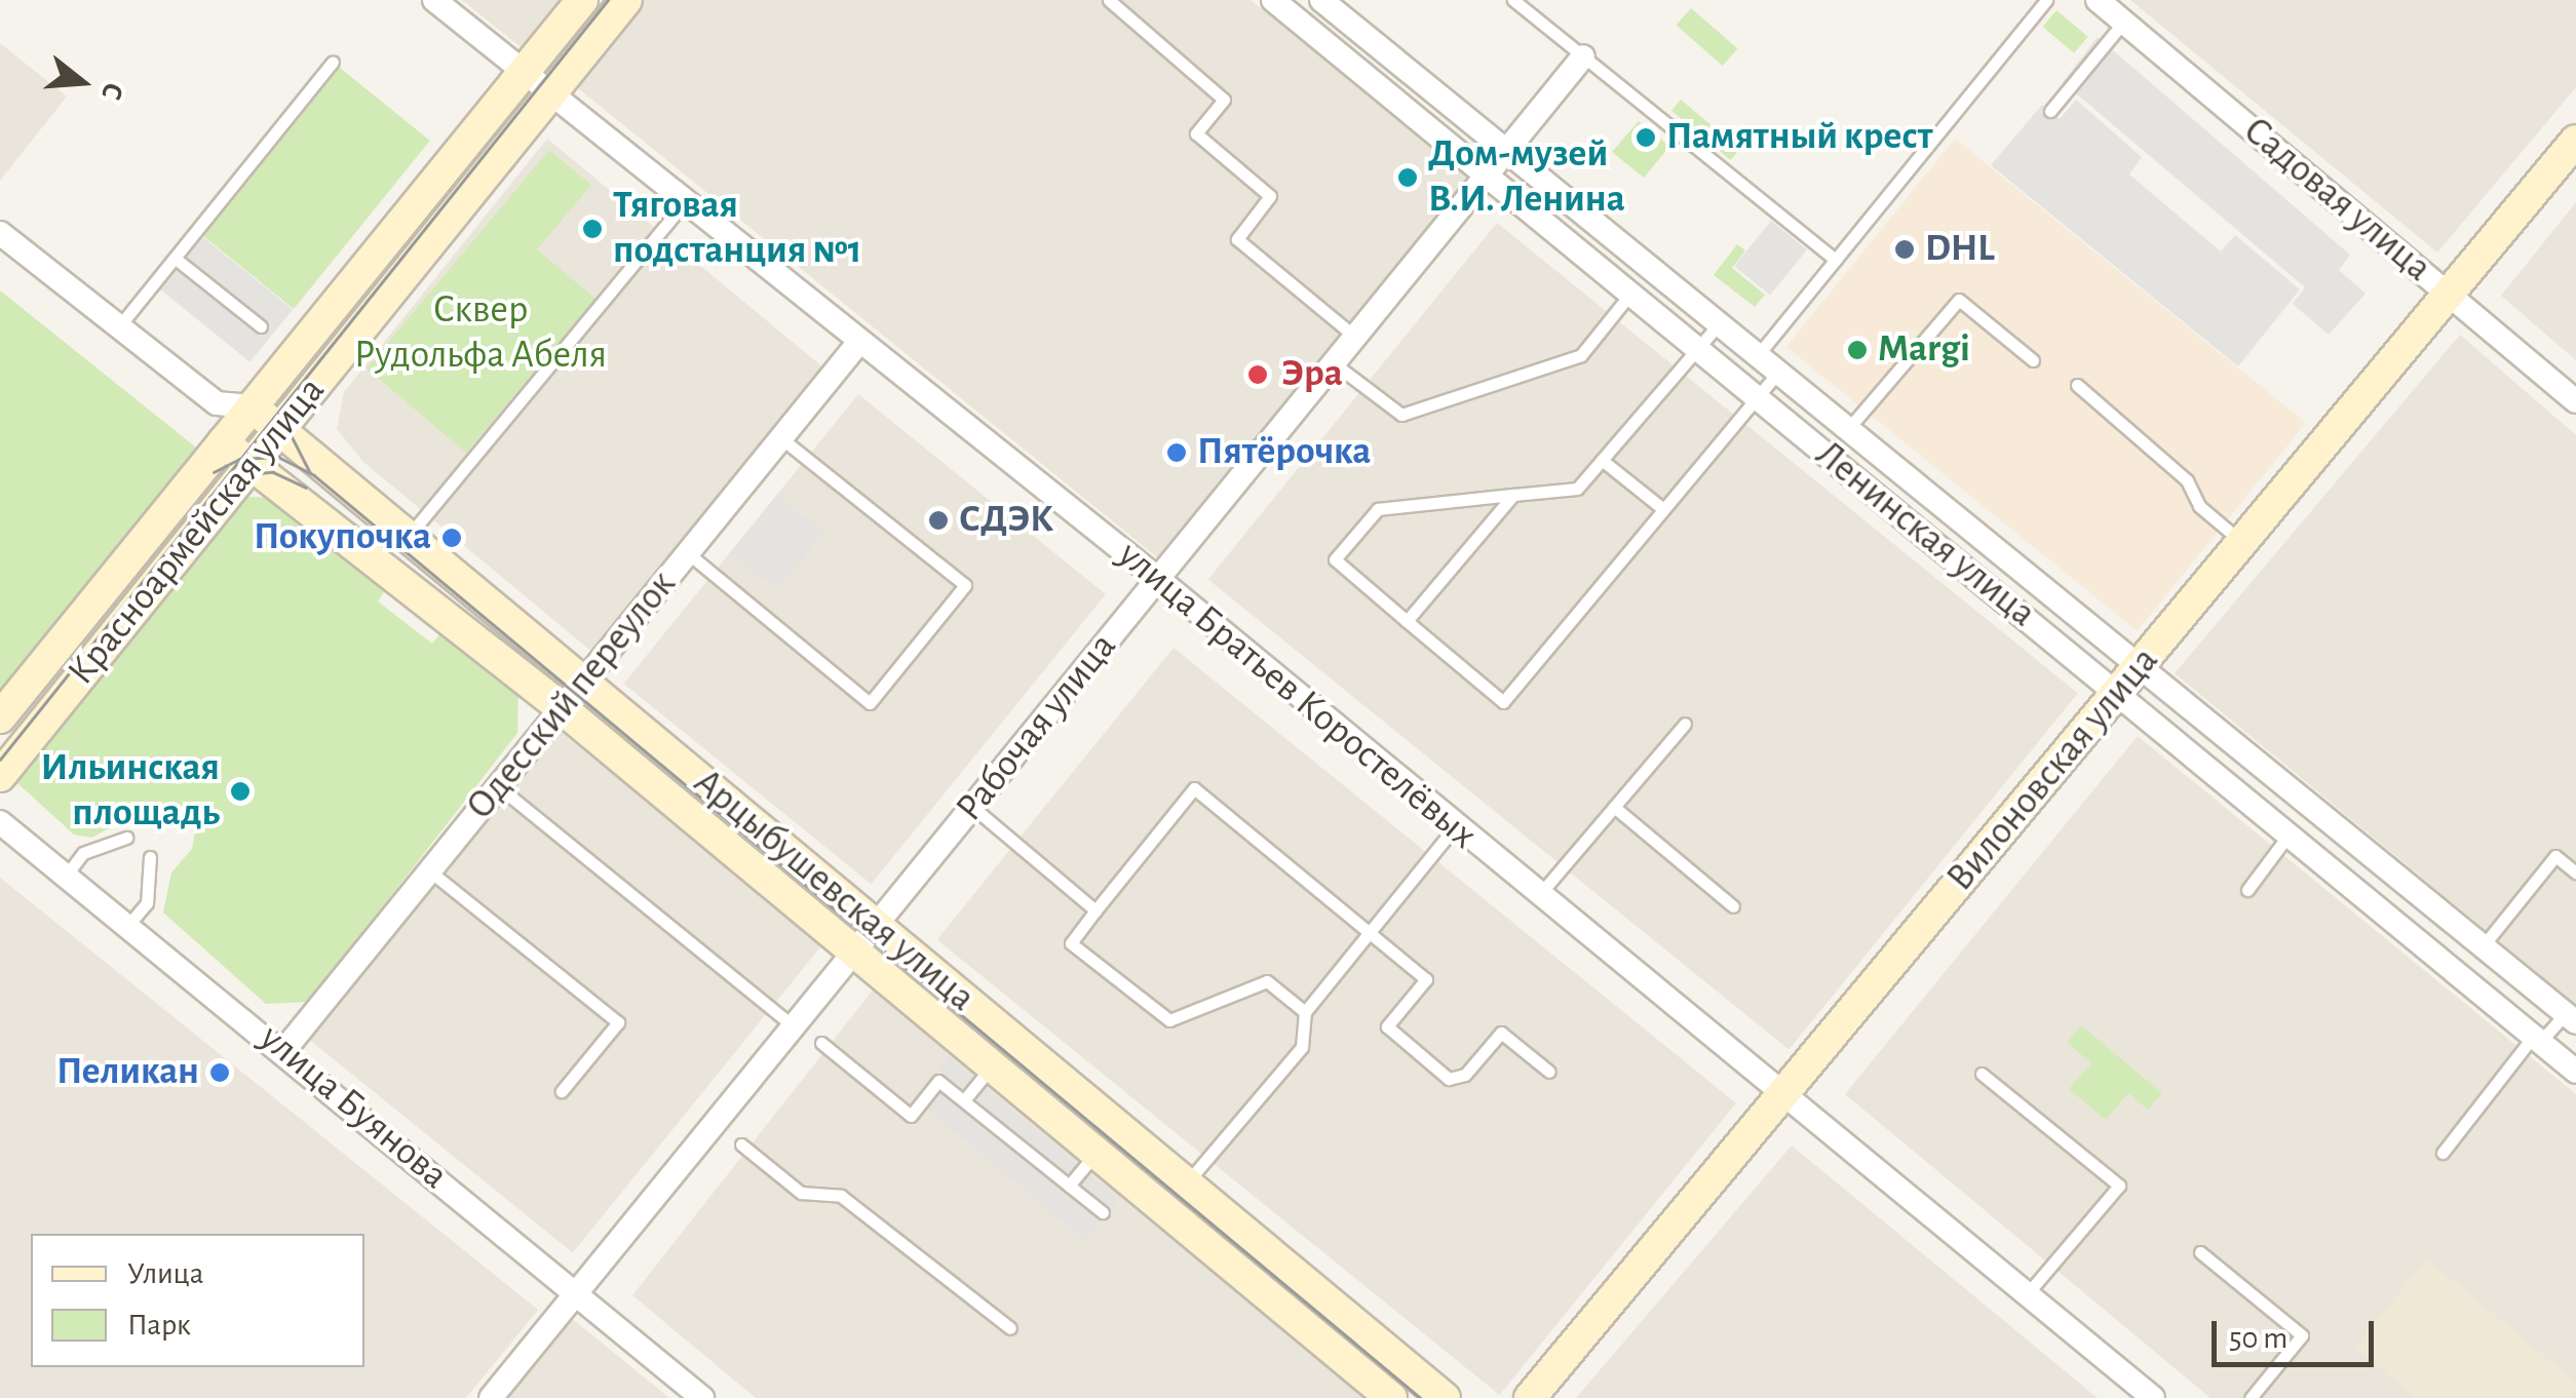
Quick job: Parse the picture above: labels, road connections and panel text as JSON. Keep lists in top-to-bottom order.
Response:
{
  "streets": {
    "main road": ["Красноармейская улица", "Вилоновская улица", "Арцыбушевская улица"],
    "street": [
      "Садовая улица",
      "Ленинская улица",
      "Одесский переулок",
      "улица Братьев Коростелёвых",
      "Рабочая улица",
      "улица Буянова"
    ]
  },
  "crossings": [
    ["Садовая улица", "Вилоновская улица"],
    ["Красноармейская улица", "улица Братьев Коростелёвых"],
    ["Красноармейская улица", "Арцыбушевская улица"],
    ["Ленинская улица", "Рабочая улица"],
    ["Ленинская улица", "Вилоновская улица"],
    ["Одесский переулок", "улица Братьев Коростелёвых"],
    ["Одесский переулок", "Арцыбушевская улица"],
    ["Одесский переулок", "улица Буянова"],
    ["улица Братьев Коростелёвых", "Рабочая улица"],
    ["улица Братьев Коростелёвых", "Вилоновская улица"],
    ["Рабочая улица", "Арцыбушевская улица"],
    ["Рабочая улица", "улица Буянова"]
  ],
  "parks": ["Сквер Рудольфа Абеля"],
  "places": [
    "Памятный крест",
    "Дом-музей В.И. Ленина",
    "Тяговая подстанция №1",
    "DHL",
    "Margi",
    "Эра",
    "Пятёрочка",
    "СДЭК",
    "Покупочка",
    "Ильинская площадь",
    "Пеликан"
  ],
  "legend": ["Улица", "Парк"],
  "scale_bar": "50 m",
  "north": "right"
}
